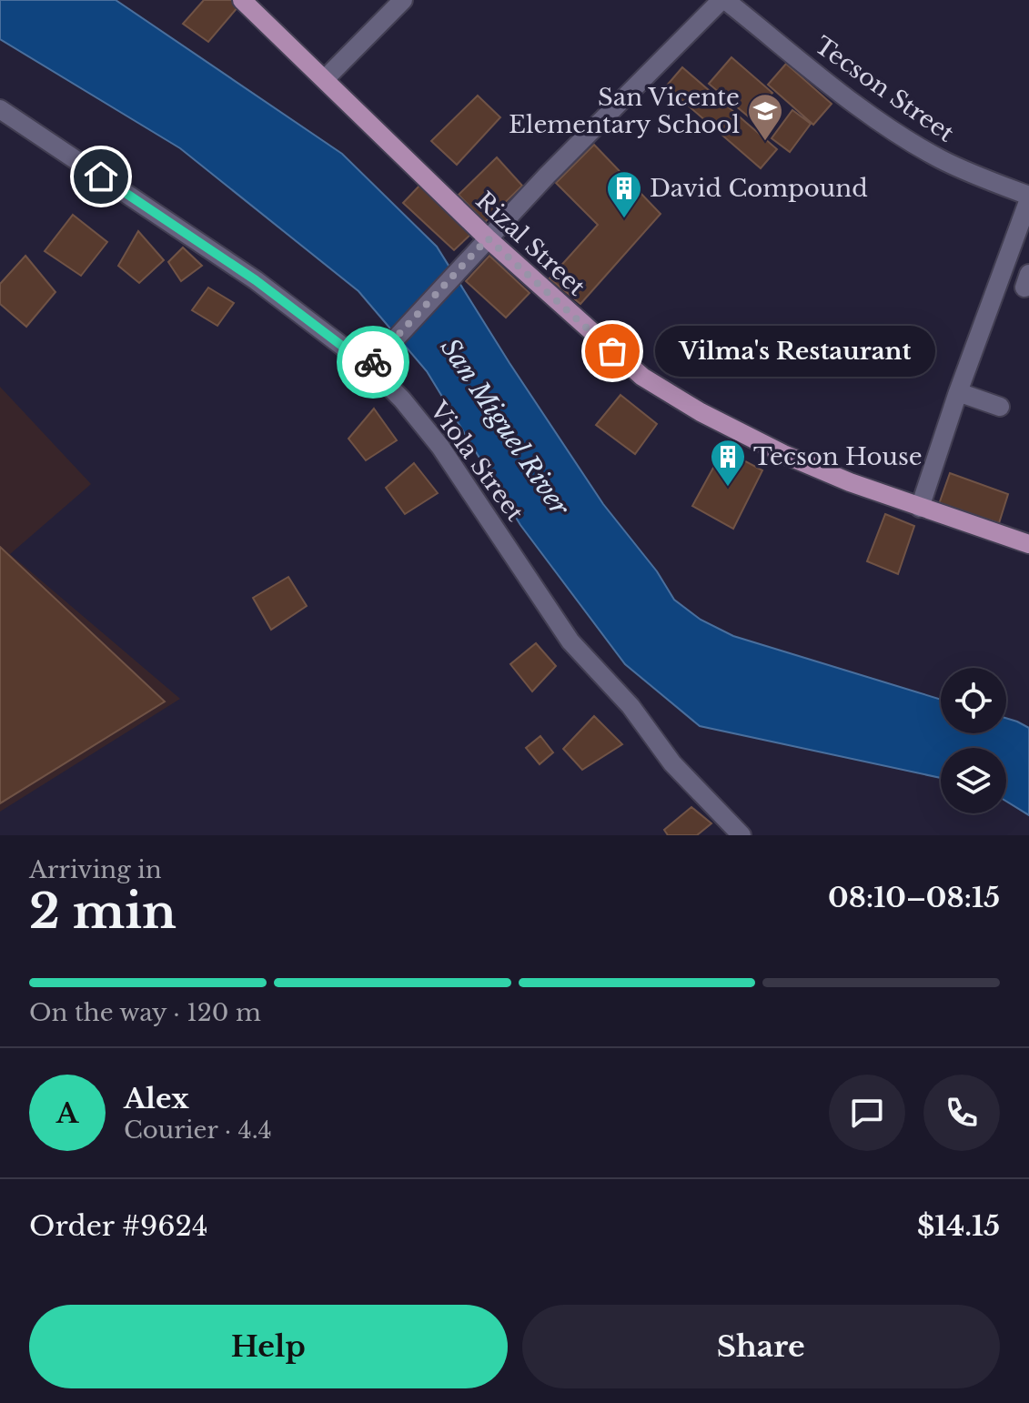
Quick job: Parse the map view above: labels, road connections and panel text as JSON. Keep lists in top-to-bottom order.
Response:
{
  "streets": {
    "main road": ["Rizal Street"],
    "street": ["Tecson Street", "Viola Street"]
  },
  "water": ["San Miguel River"],
  "places": {
    "school or university": ["San Vicente Elementary School"],
    "building": ["David Compound", "Tecson House"],
    "other": ["Vilma's Restaurant"]
  },
  "page": {
    "bubble": "Vilma's Restaurant",
    "heading": ["2 min", "Arriving in", "08:10–08:15"],
    "panel": [
      "Alex",
      "Courier · 4.4",
      "Order #9624",
      "$14.15"
    ],
    "bar": "On the way · 120 m",
    "round": "A",
    "buttons": ["Help", "Share"]
  }
}
